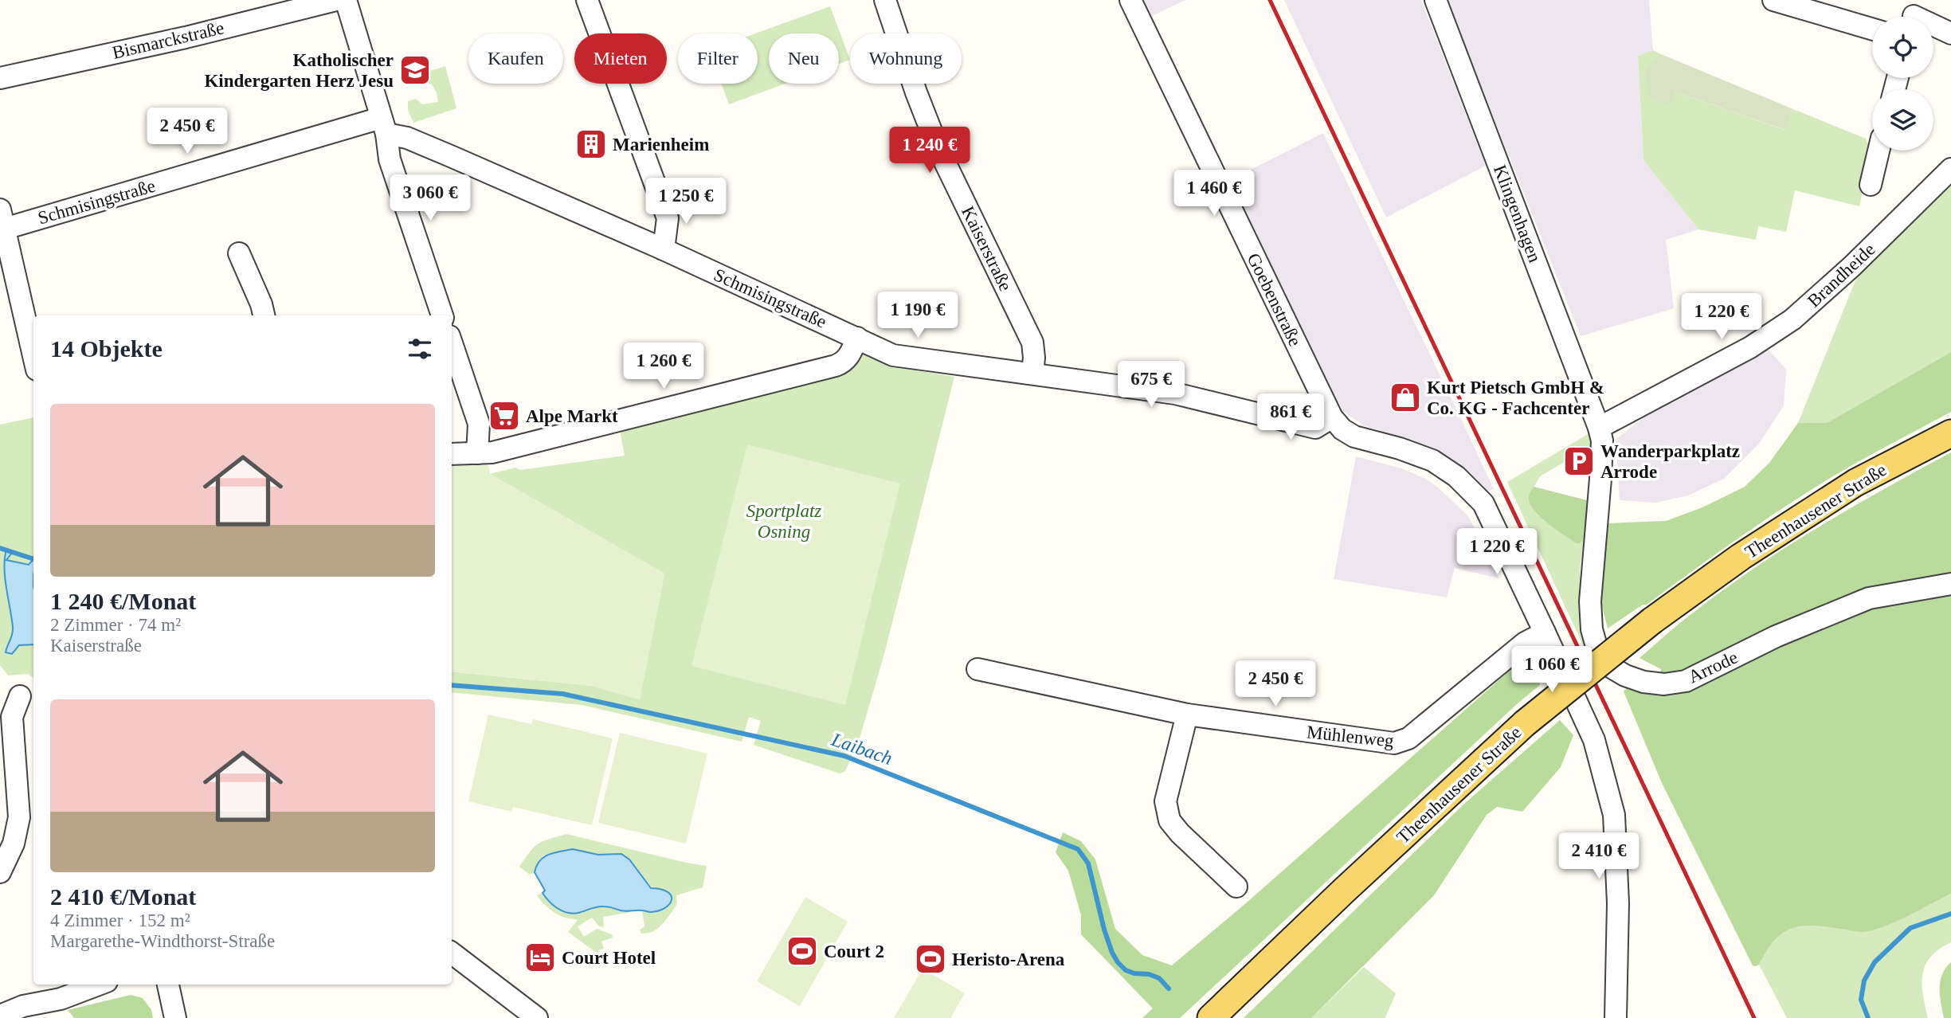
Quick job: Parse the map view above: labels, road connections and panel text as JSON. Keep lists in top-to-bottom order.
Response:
{
  "streets": {
    "main road": ["Theenhausener Straße"],
    "street": [
      "Bismarckstraße",
      "Schmisingstraße",
      "Klingenhagen",
      "Kaiserstraße",
      "Brandheide",
      "Goebenstraße",
      "Arrode",
      "Mühlenweg"
    ]
  },
  "crossings": [
    ["Schmisingstraße", "Kaiserstraße"],
    ["Schmisingstraße", "Goebenstraße"],
    ["Klingenhagen", "Brandheide"],
    ["Klingenhagen", "Arrode"],
    ["Brandheide", "Arrode"]
  ],
  "water": ["Laibach"],
  "parks": ["Sportplatz Osning"],
  "places": {
    "school or university": ["Katholischer Kindergarten Herz Jesu"],
    "building": ["Marienheim"],
    "shop": ["Kurt Pietsch GmbH & Co. KG - Fachcenter"],
    "supermarket": ["Alpe Markt"],
    "parking": ["Wanderparkplatz Arrode"],
    "sports": ["Court 2", "Heristo-Arena"],
    "hotel": ["Court Hotel"]
  },
  "page": {
    "chip": [
      "Kaufen",
      "Mieten",
      "Filter",
      "Neu",
      "Wohnung"
    ],
    "price": [
      "2 450 €",
      "1 240 €",
      "1 460 €",
      "3 060 €",
      "1 250 €",
      "1 190 €",
      "1 220 €",
      "1 260 €",
      "675 €",
      "861 €",
      "1 220 €",
      "1 060 €",
      "2 450 €",
      "2 410 €"
    ],
    "heading": "14 Objekte",
    "list": [
      {
        "name": "1 240 €/Monat",
        "note": "2 Zimmer · 74 m² · Kaiserstraße"
      },
      {
        "name": "2 410 €/Monat",
        "note": "4 Zimmer · 152 m² · Margarethe-Windthorst-Straße"
      }
    ]
  }
}
